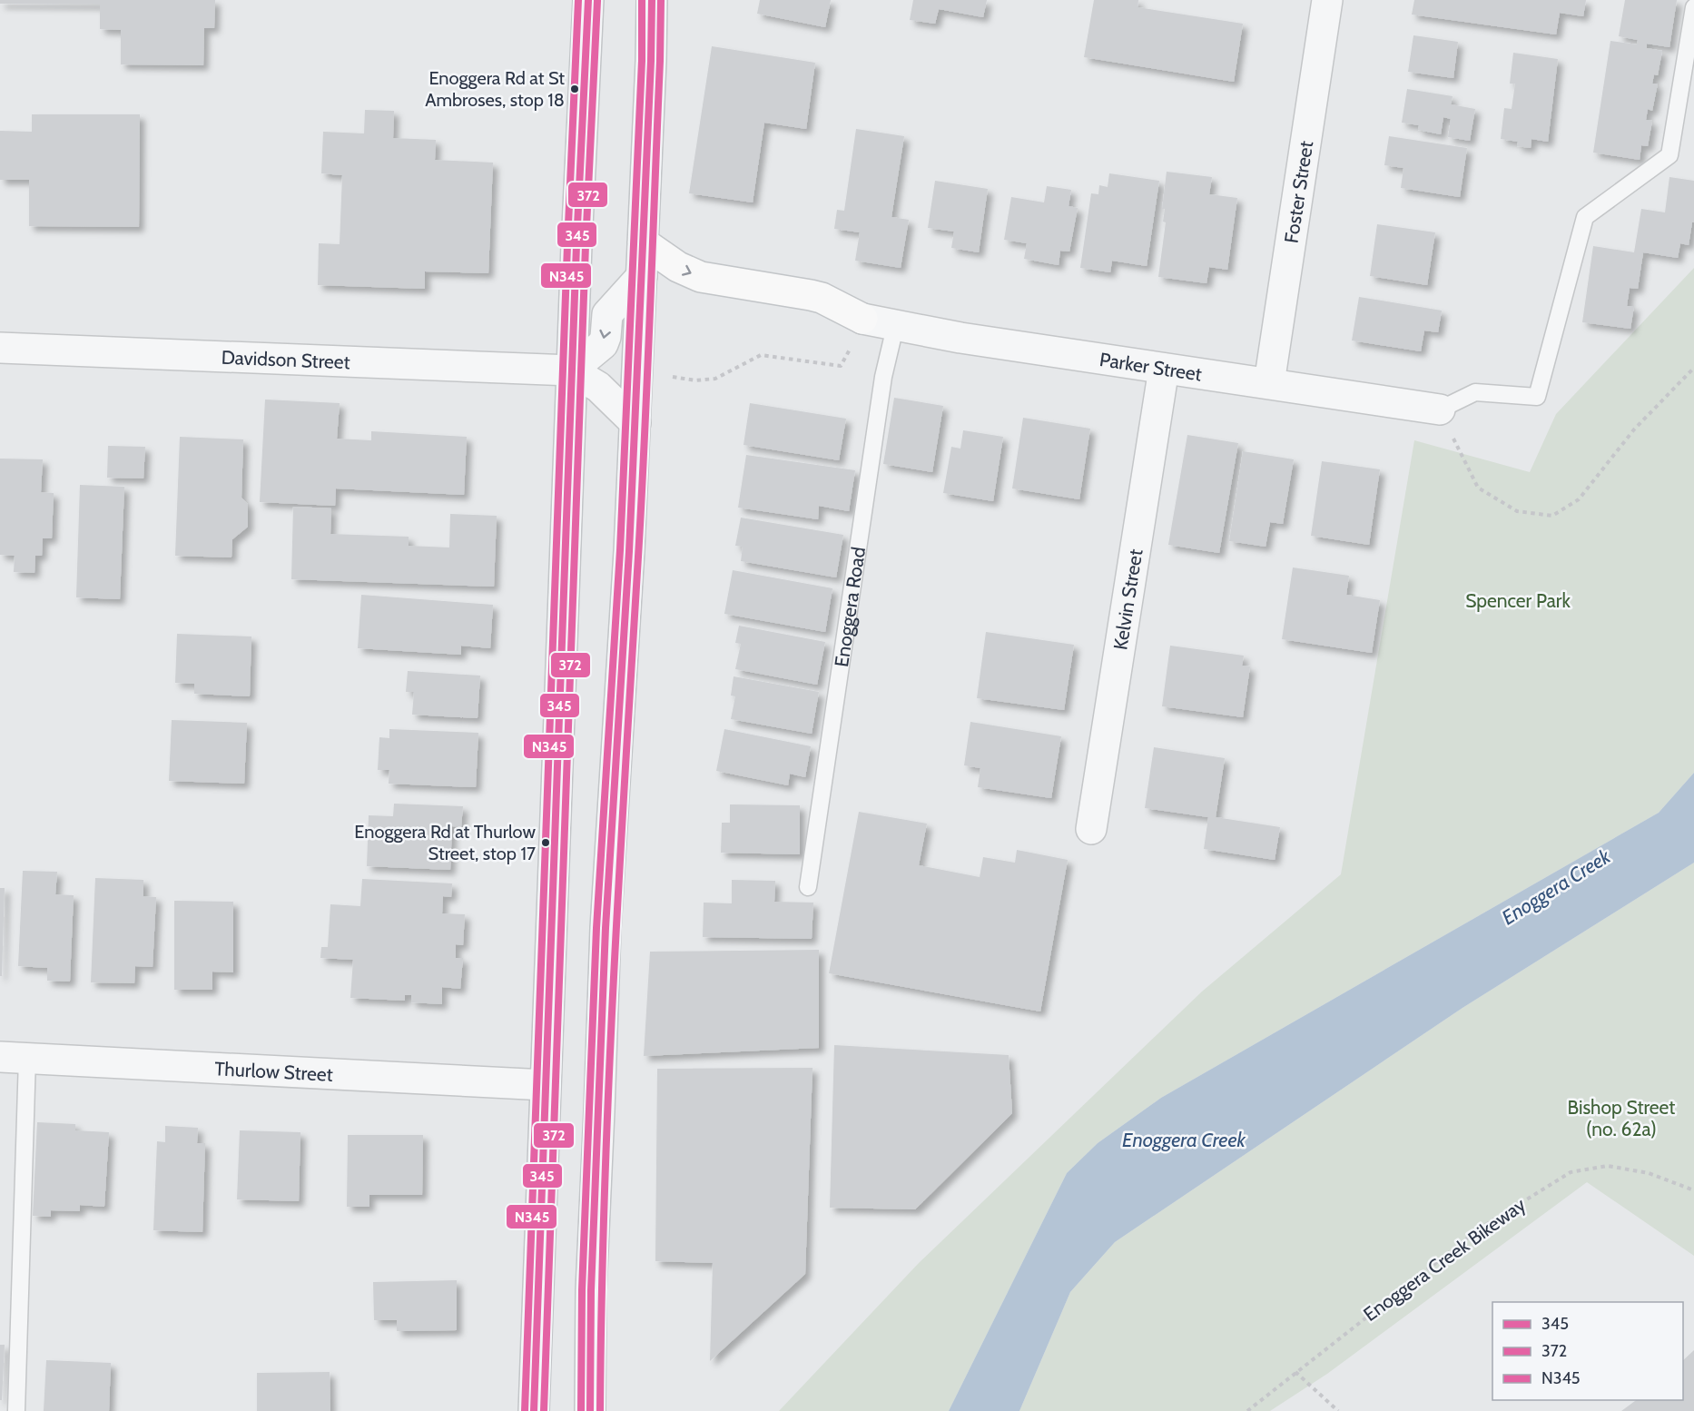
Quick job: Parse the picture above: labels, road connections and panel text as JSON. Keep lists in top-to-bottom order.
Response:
{
  "streets": {
    "street": [
      "Foster Street",
      "Davidson Street",
      "Parker Street",
      "Kelvin Street",
      "Thurlow Street"
    ],
    "lane": ["Enoggera Road"],
    "path": ["Enoggera Creek Bikeway"]
  },
  "crossings": [
    ["Foster Street", "Parker Street"],
    ["Parker Street", "Kelvin Street"],
    ["Parker Street", "Enoggera Road"]
  ],
  "water": ["Enoggera Creek"],
  "parks": ["Spencer Park", "Bishop Street (no. 62a)"],
  "places": ["Enoggera Rd at St Ambroses, stop 18", "Enoggera Rd at Thurlow Street, stop 17"],
  "lines": ["transit line 345", "transit line 372", "transit line N345"],
  "legend": ["345", "372", "N345"]
}
